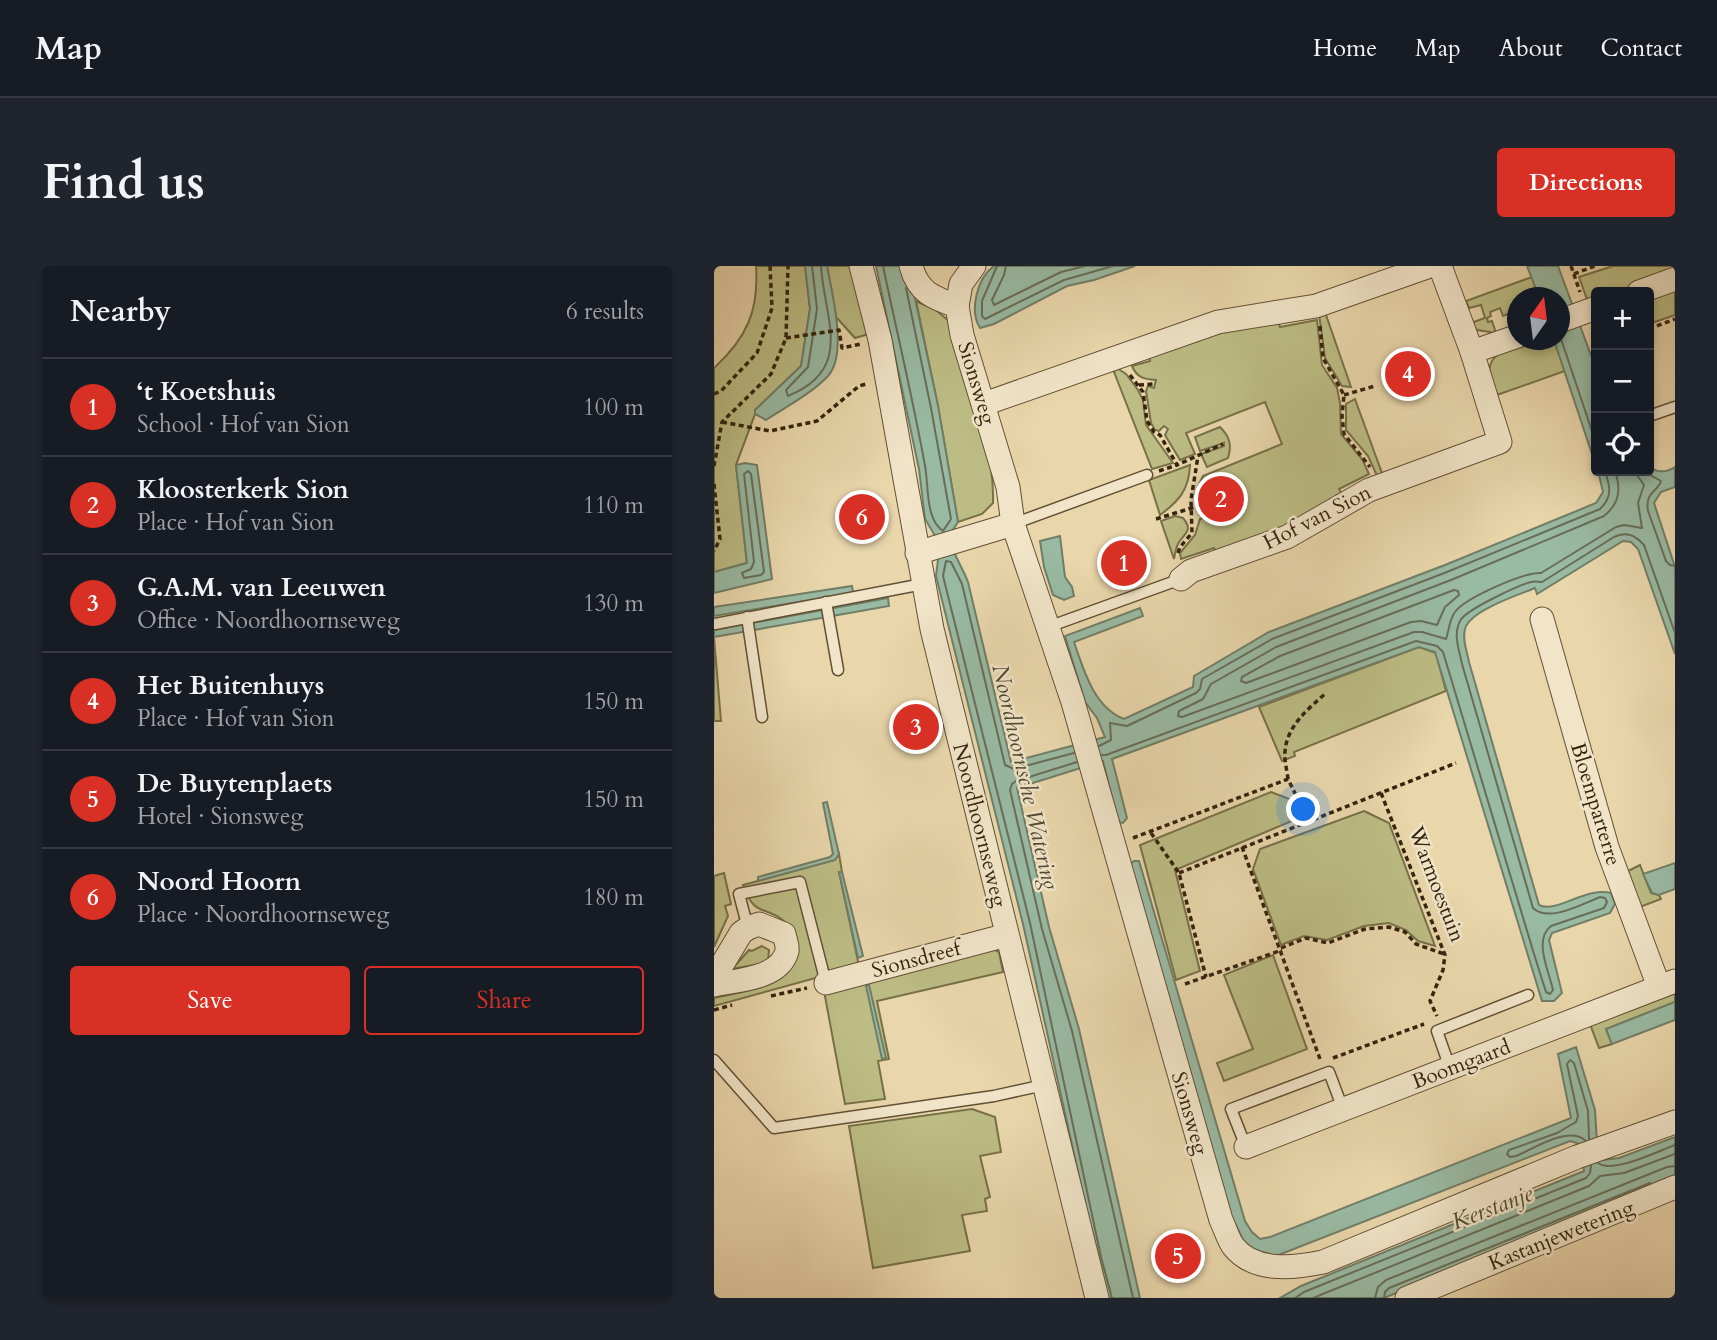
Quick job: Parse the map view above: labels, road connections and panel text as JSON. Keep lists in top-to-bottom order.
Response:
{
  "streets": {
    "street": [
      "Sionsweg",
      "Hof van Sion",
      "Bloemparterre",
      "Noordhoornseweg",
      "Sionsdreef",
      "Boomgaard",
      "Kastanjewetering"
    ],
    "path": ["Warmoestuin"]
  },
  "crossings": [
    ["Sionsweg", "Hof van Sion"],
    ["Bloemparterre", "Boomgaard"],
    ["Noordhoornseweg", "Sionsdreef"]
  ],
  "water": ["Noordhoornsche Watering", "Kerstanje"],
  "north": "top",
  "page": {
    "header": "Map",
    "nav": [
      "Home",
      "Map",
      "About",
      "Contact"
    ],
    "buttons": [
      "Directions",
      ["Save", "Share"]
    ],
    "title": "Find us",
    "heading": ["Nearby", "6 results"],
    "map_buttons": ["+", "−"],
    "pins": [
      "4",
      "2",
      "6",
      "1",
      "3",
      "5"
    ],
    "list": [
      {
        "mark": "1",
        "name": "‘t Koetshuis",
        "note": "School · Hof van Sion",
        "value": "100 m"
      },
      {
        "mark": "2",
        "name": "Kloosterkerk Sion",
        "note": "Place · Hof van Sion",
        "value": "110 m"
      },
      {
        "mark": "3",
        "name": "G.A.M. van Leeuwen",
        "note": "Office · Noordhoornseweg",
        "value": "130 m"
      },
      {
        "mark": "4",
        "name": "Het Buitenhuys",
        "note": "Place · Hof van Sion",
        "value": "150 m"
      },
      {
        "mark": "5",
        "name": "De Buytenplaets",
        "note": "Hotel · Sionsweg",
        "value": "150 m"
      },
      {
        "mark": "6",
        "name": "Noord Hoorn",
        "note": "Place · Noordhoornseweg",
        "value": "180 m"
      }
    ]
  }
}
